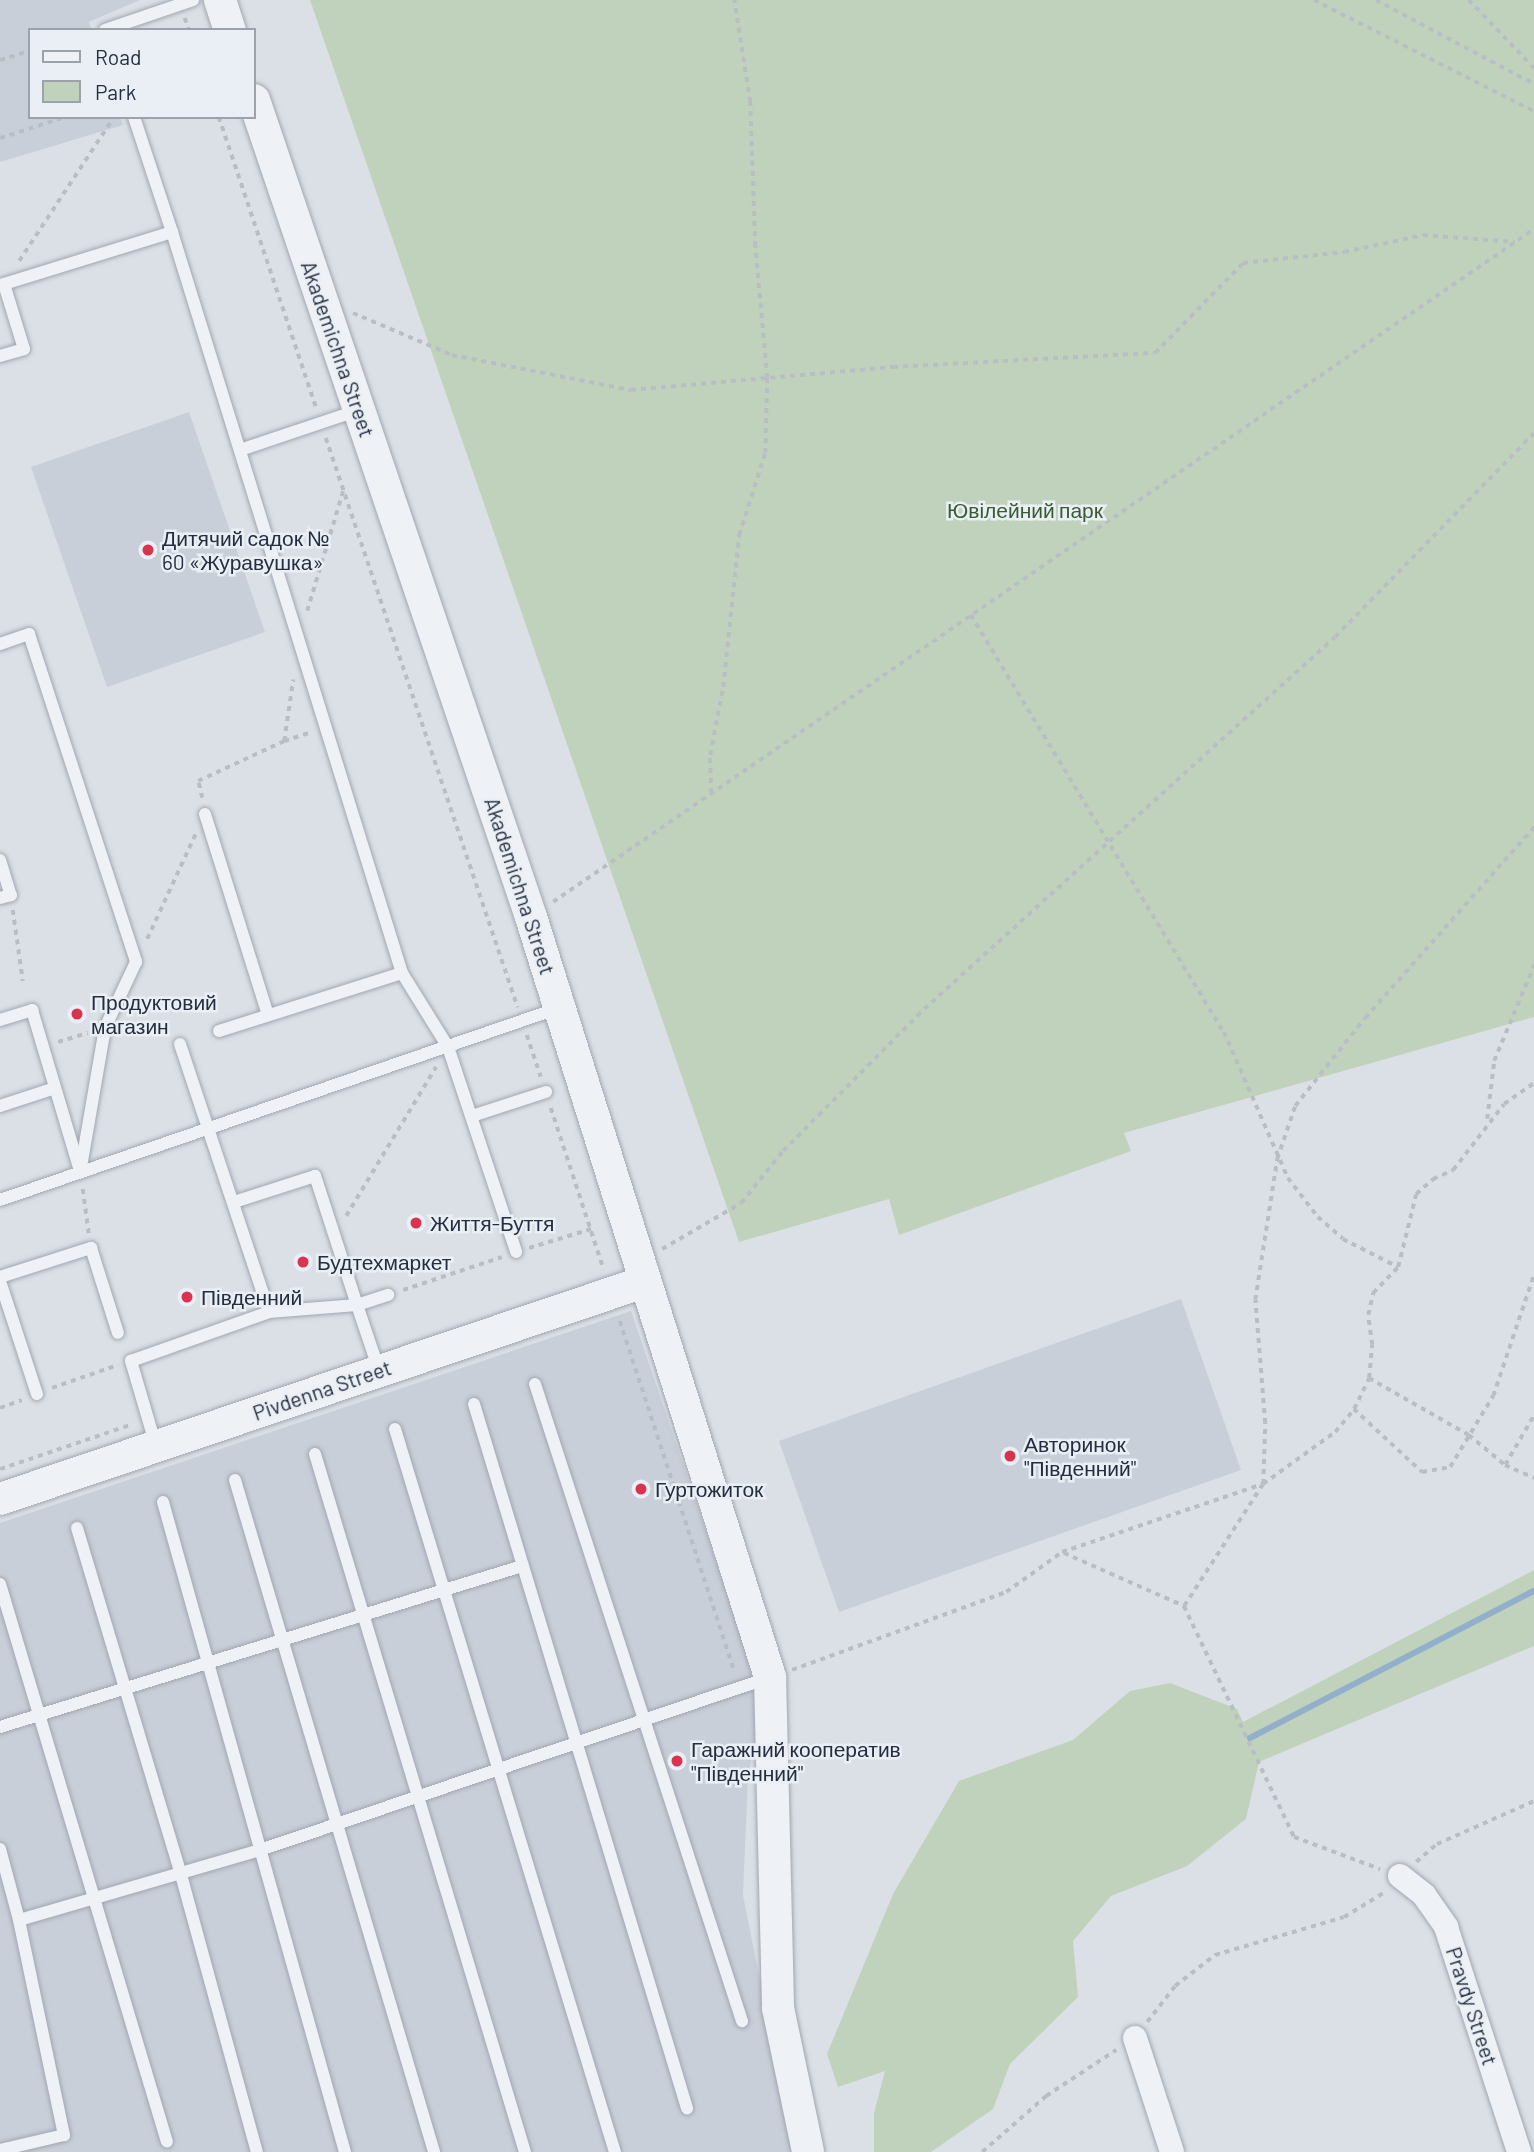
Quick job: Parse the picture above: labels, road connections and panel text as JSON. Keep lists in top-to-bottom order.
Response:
{
  "streets": {
    "street": ["Akademichna Street", "Pivdenna Street", "Pravdy Street"]
  },
  "crossings": [
    ["Akademichna Street", "Pivdenna Street"]
  ],
  "parks": ["Ювілейний парк"],
  "places": [
    "Дитячий садок № 60 «Журавушка»",
    "Продуктовий магазин",
    "Життя-Буття",
    "Будтехмаркет",
    "Південний",
    "Авторинок \"Південний\"",
    "Гуртожиток",
    "Гаражний кооператив \"Південний\""
  ],
  "legend": ["Road", "Park"]
}
